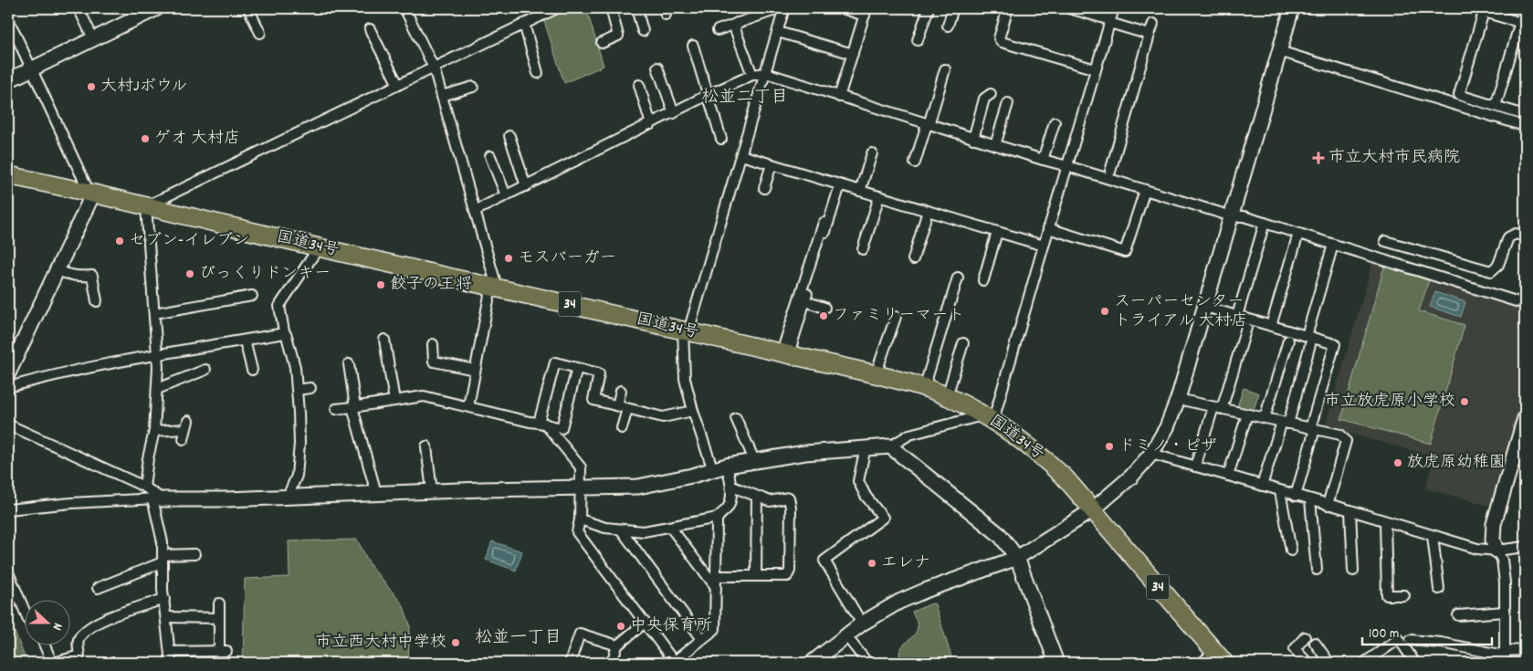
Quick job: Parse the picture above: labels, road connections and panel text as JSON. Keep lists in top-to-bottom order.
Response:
{
  "streets": {
    "highway": ["国道34号", "34"]
  },
  "districts": ["松並二丁目", "松並一丁目"],
  "places": {
    "other": [
      "大村Jボウル",
      "ゲオ 大村店",
      "セブン-イレブン",
      "モスバーガー",
      "びっくりドンキー",
      "餃子の王将",
      "スーパーセンター トライアル 大村店",
      "ファミリーマート",
      "市立放虎原小学校",
      "ドミノ・ピザ",
      "放虎原幼稚園",
      "エレナ",
      "中央保育所",
      "市立西大村中学校"
    ],
    "health": ["市立大村市民病院"]
  },
  "scale_bar": "100 m",
  "north": "right"
}
